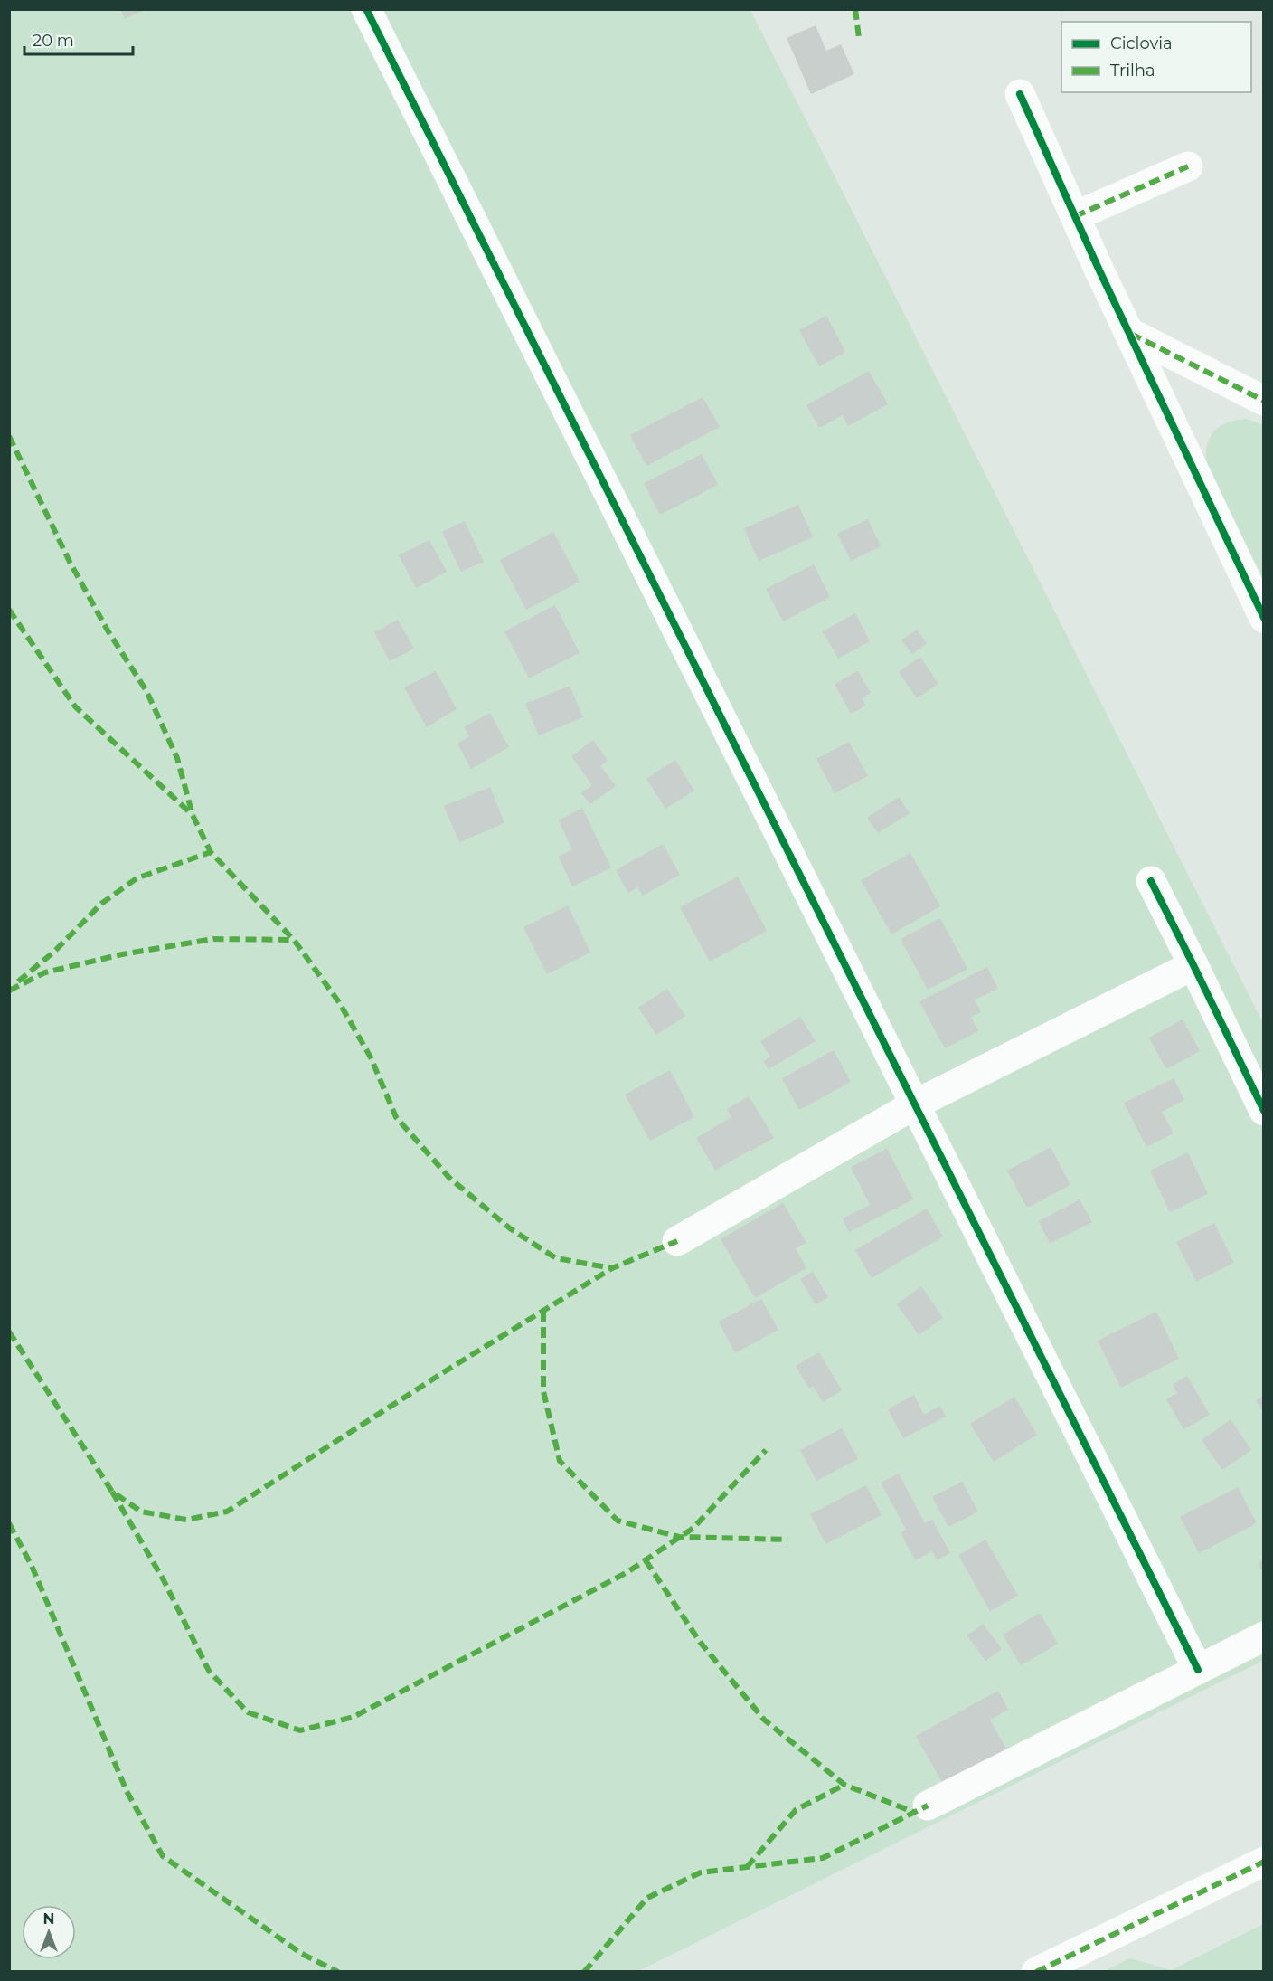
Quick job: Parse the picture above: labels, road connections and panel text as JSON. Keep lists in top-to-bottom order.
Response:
{
  "legend": ["Ciclovia", "Trilha"],
  "scale_bar": "20 m",
  "north": "top"
}
